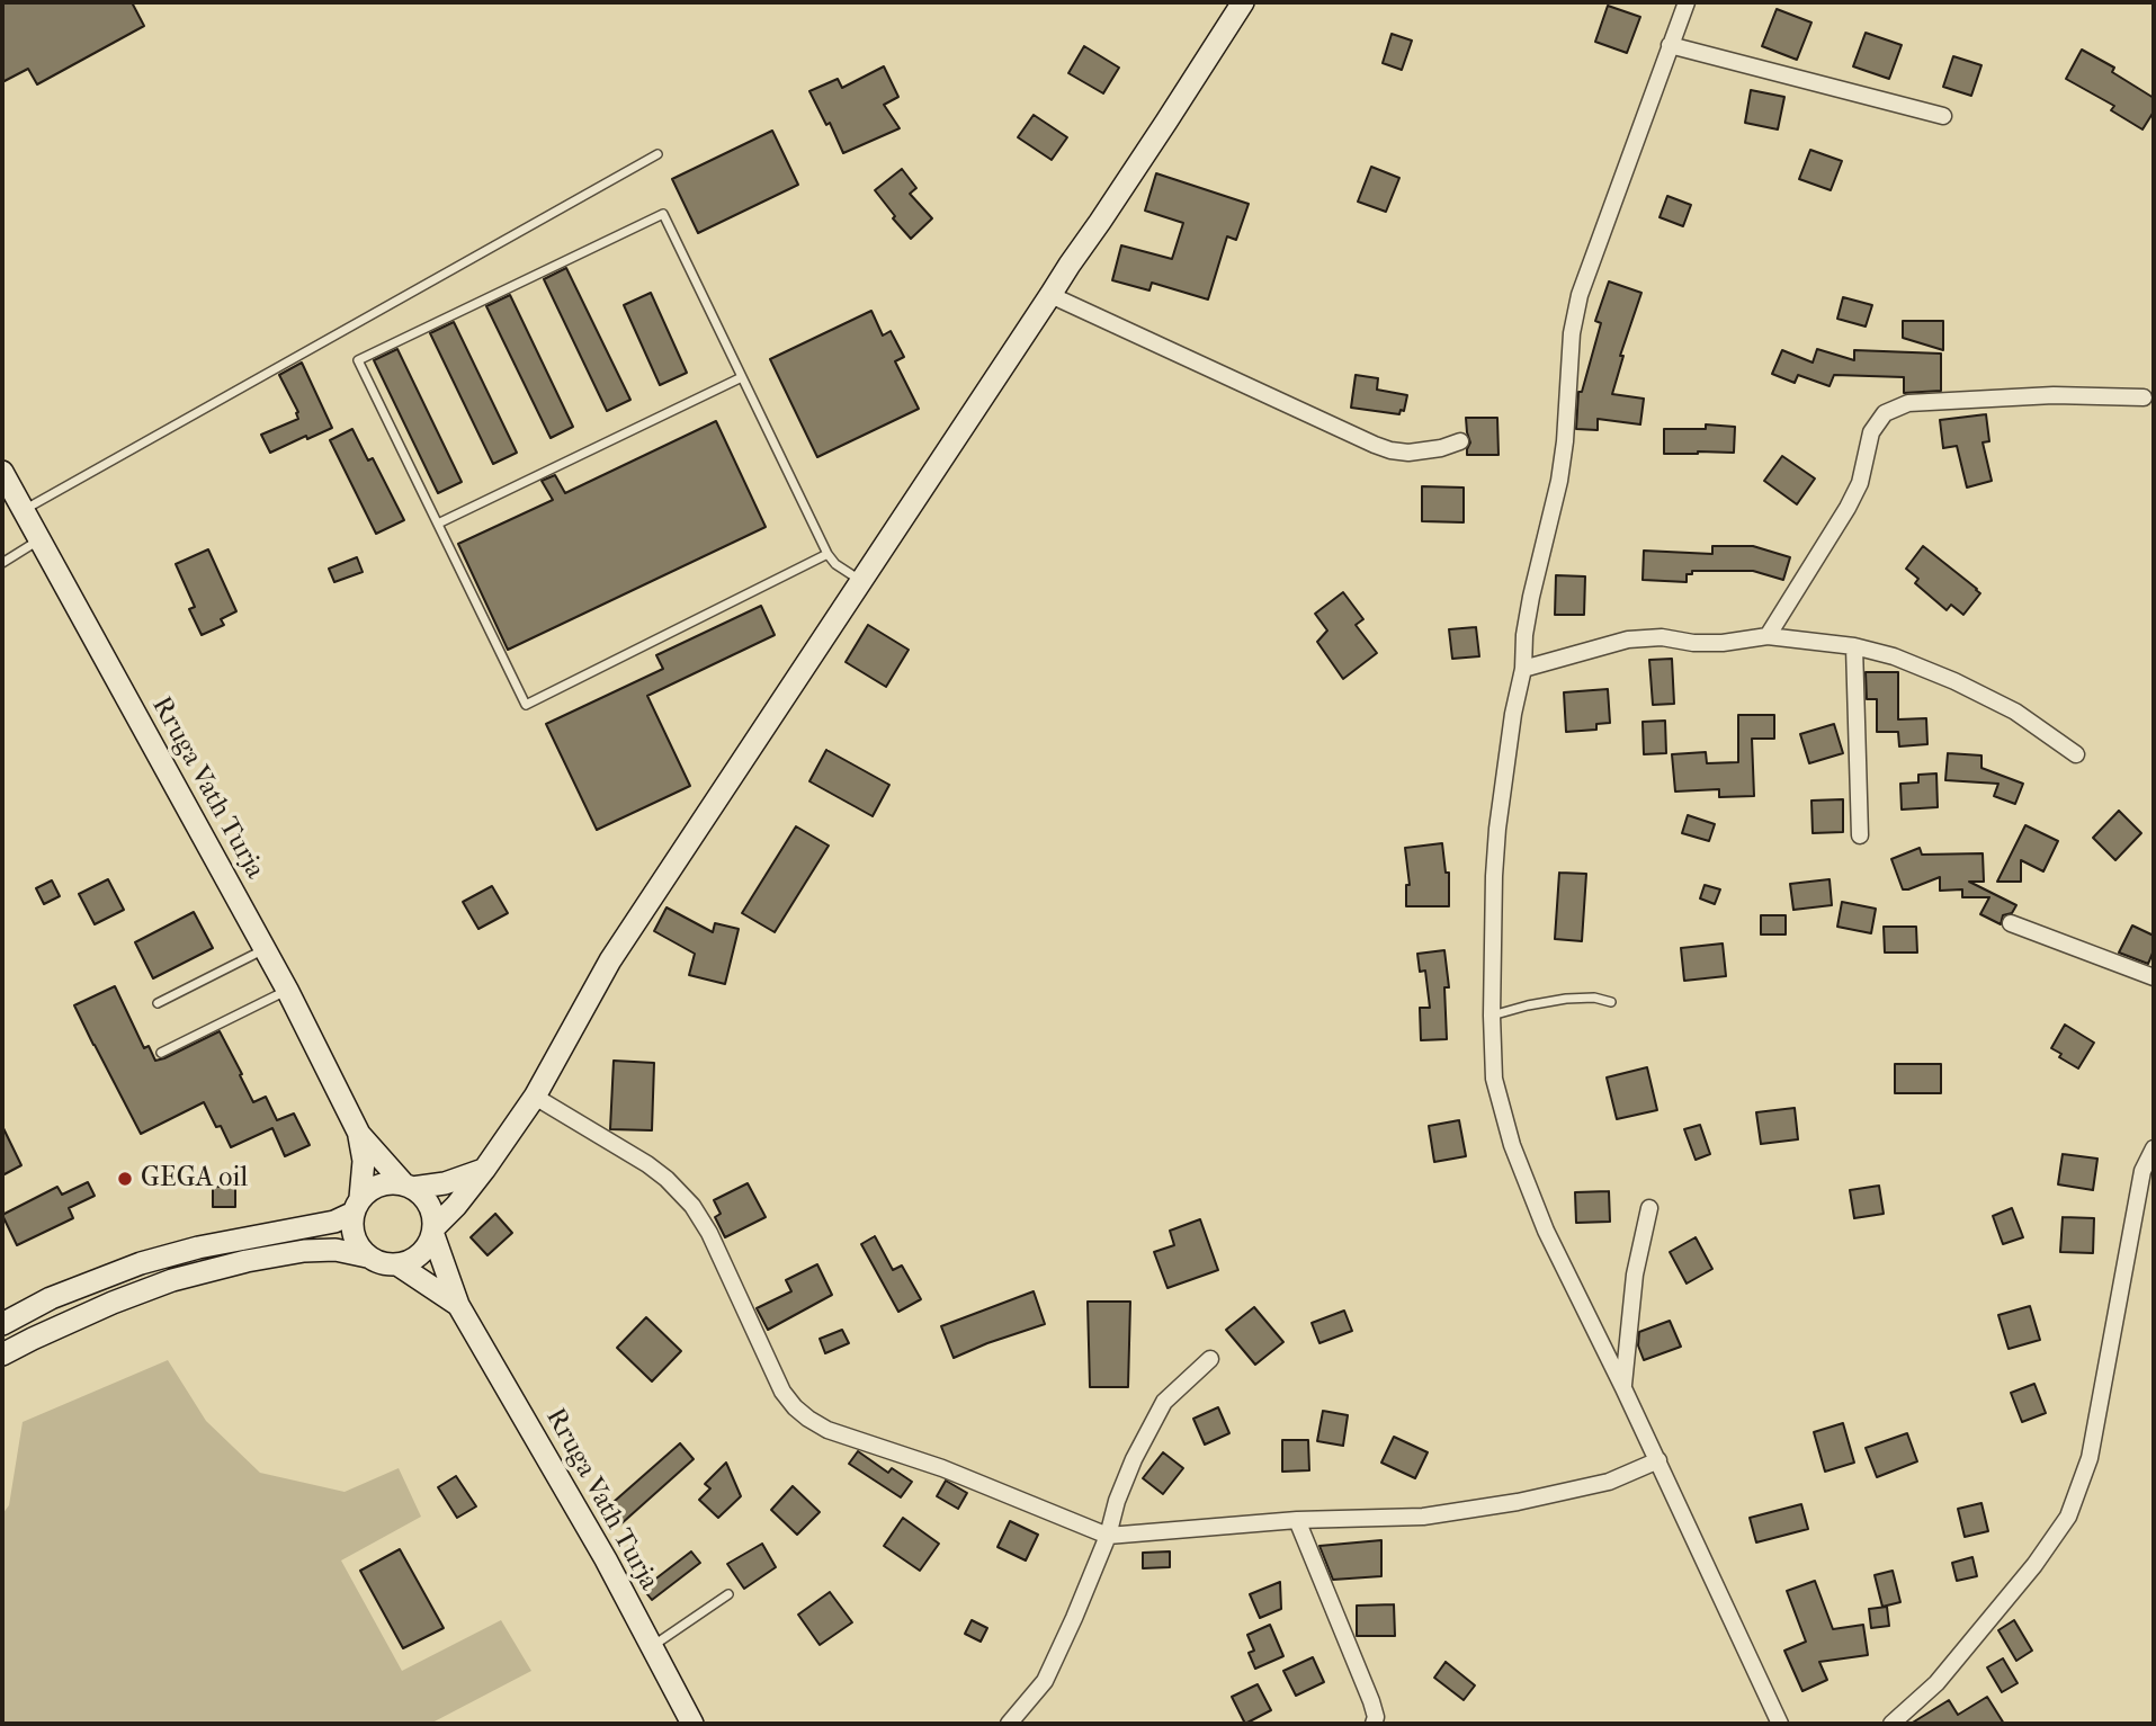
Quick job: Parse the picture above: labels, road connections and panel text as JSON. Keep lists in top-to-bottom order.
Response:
{
  "streets": {
    "street": ["Rruga Vath Turja"]
  },
  "places": ["GEGA oil"]
}
